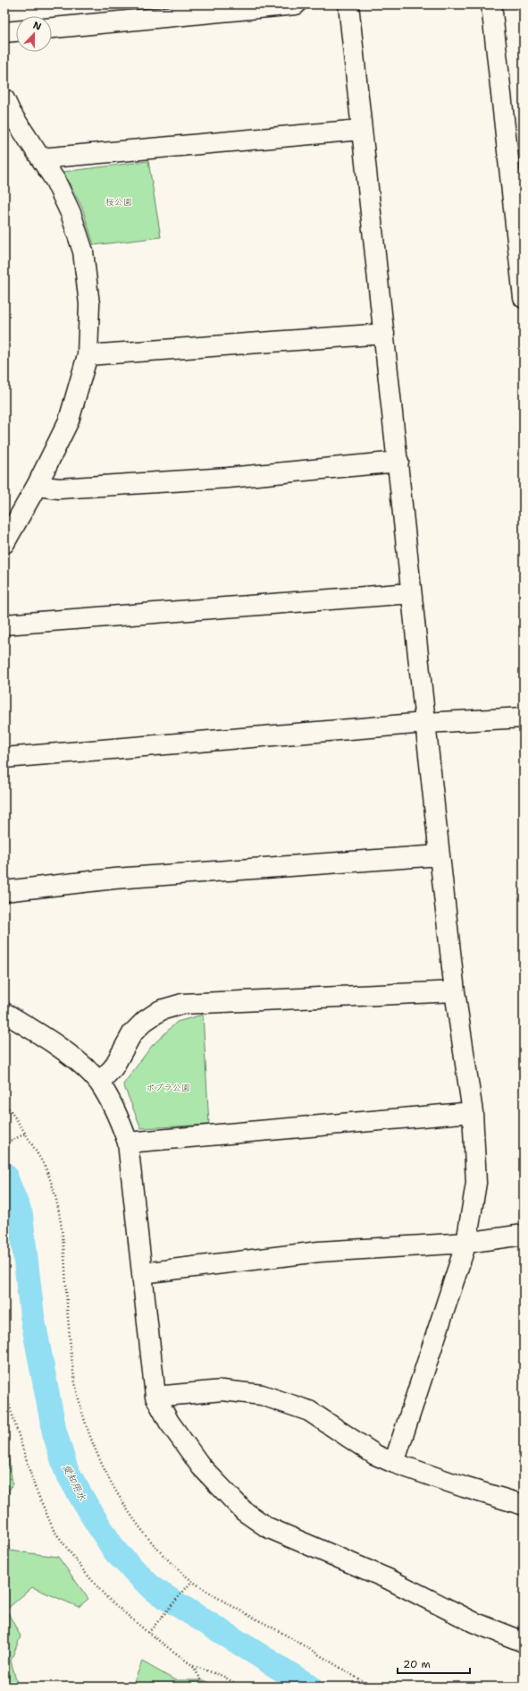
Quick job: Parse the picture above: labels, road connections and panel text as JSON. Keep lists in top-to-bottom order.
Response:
{
  "water": ["愛知用水"],
  "parks": ["桜公園", "ポプラ公園"],
  "scale_bar": "20 m",
  "north": "top"
}
